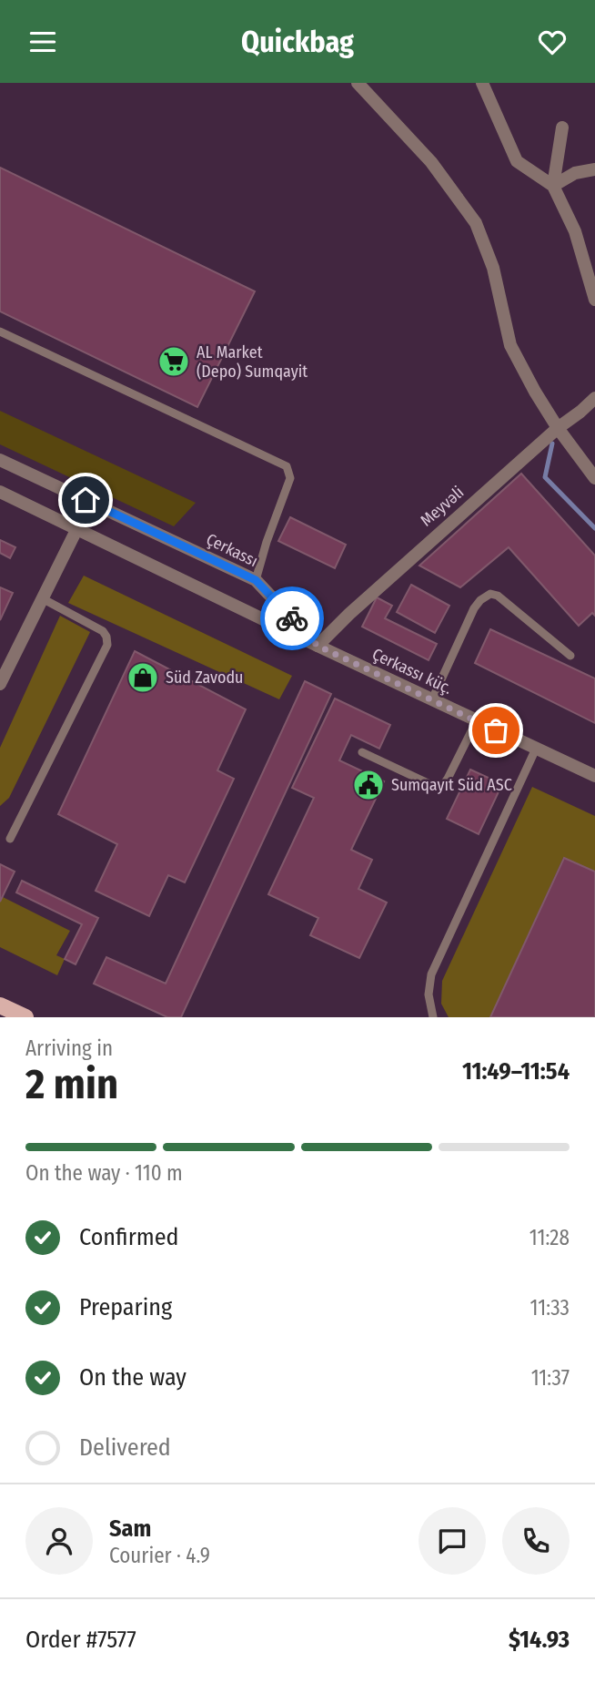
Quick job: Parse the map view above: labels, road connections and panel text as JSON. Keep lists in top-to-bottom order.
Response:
{
  "streets": {
    "street": ["Meyvəli", "Çerkassı", "Çerkassı küç."]
  },
  "crossings": [
    ["Meyvəli", "Çerkassı"],
    ["Meyvəli", "Çerkassı küç."],
    ["Çerkassı", "Çerkassı küç."]
  ],
  "places": {
    "supermarket": ["AL Market (Depo) Sumqayit"],
    "shop": ["Süd Zavodu"],
    "public building": ["Sumqayıt Süd ASC"]
  },
  "page": {
    "header": "Quickbag",
    "heading": ["2 min", "Arriving in", "11:49–11:54"],
    "panel": [
      "Sam",
      "Courier · 4.9",
      "Order #7577",
      "$14.93"
    ],
    "bar": "On the way · 110 m",
    "list": [
      ["Confirmed", "11:28"],
      ["Preparing", "11:33"],
      ["On the way", "11:37"],
      "Delivered"
    ]
  }
}
